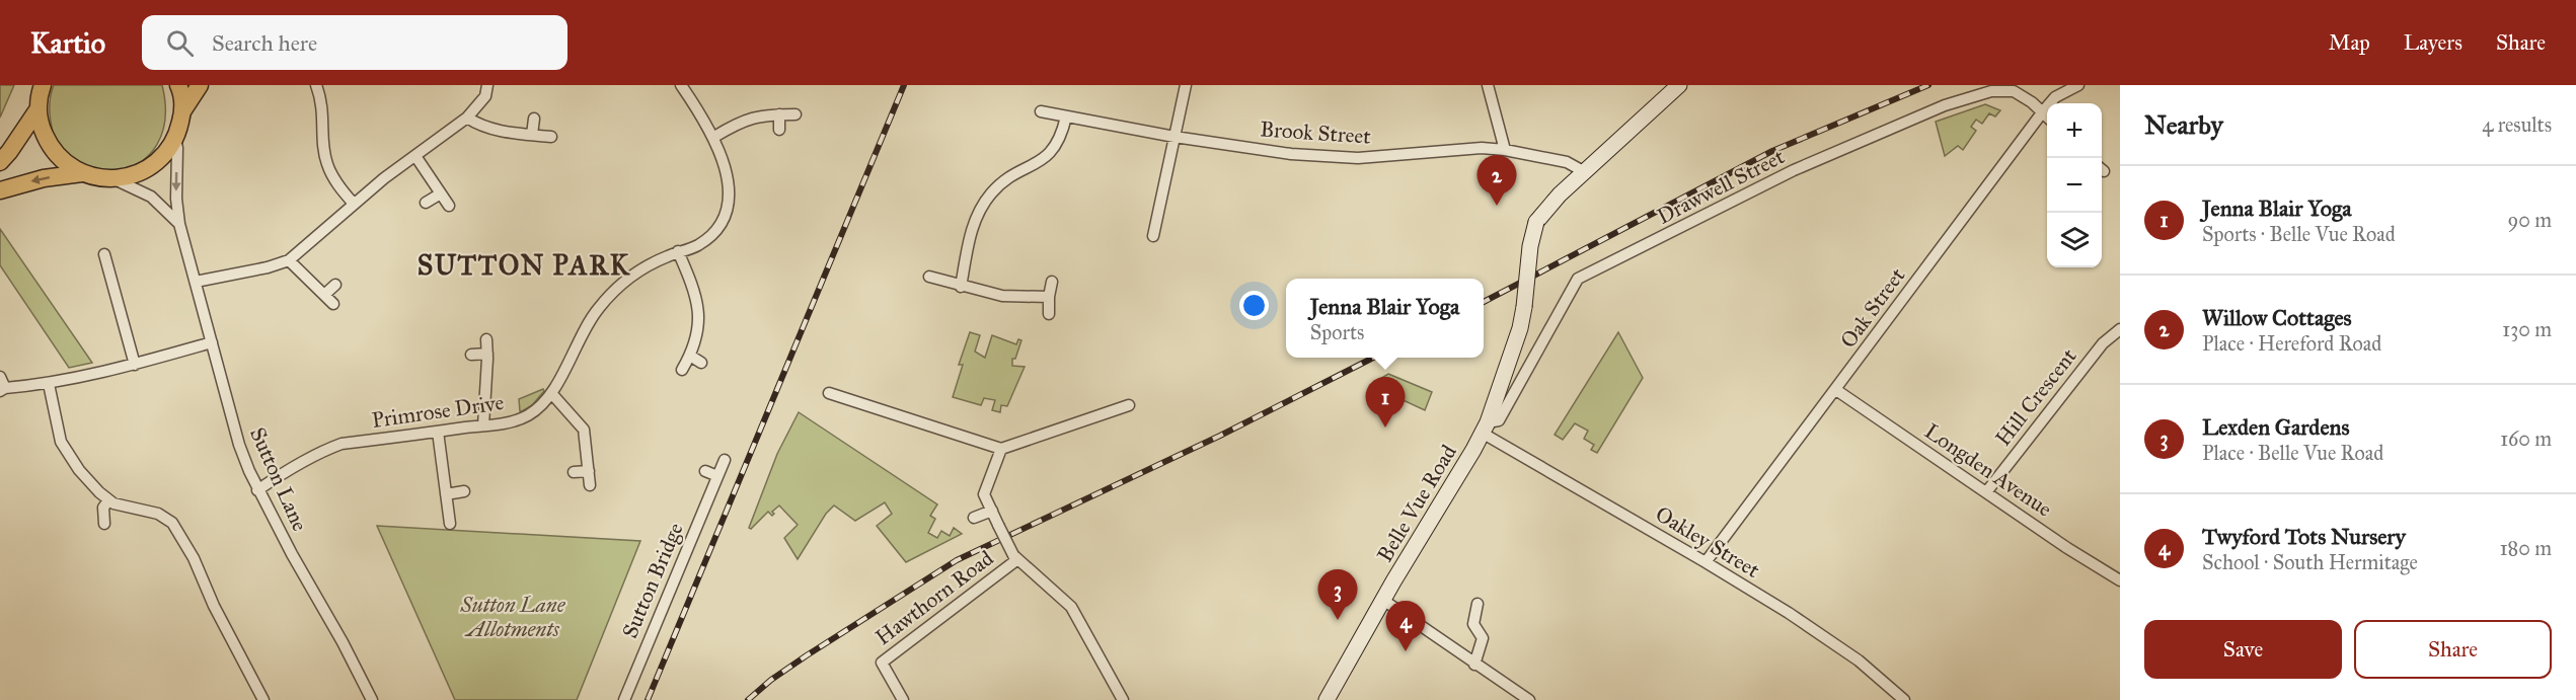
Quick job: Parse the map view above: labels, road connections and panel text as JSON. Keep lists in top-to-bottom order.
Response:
{
  "streets": {
    "street": [
      "Brook Street",
      "Drawwell Street",
      "Oak Street",
      "Hill Crescent",
      "Primrose Drive",
      "Longden Avenue",
      "Sutton Lane",
      "Belle Vue Road",
      "Oakley Street",
      "Sutton Bridge",
      "Hawthorn Road"
    ]
  },
  "crossings": [
    ["Brook Street", "Belle Vue Road"],
    ["Drawwell Street", "Oak Street"],
    ["Drawwell Street", "Belle Vue Road"],
    ["Drawwell Street", "Oakley Street"],
    ["Oak Street", "Longden Avenue"],
    ["Oak Street", "Oakley Street"],
    ["Hill Crescent", "Longden Avenue"],
    ["Primrose Drive", "Sutton Lane"],
    ["Belle Vue Road", "Oakley Street"]
  ],
  "districts": ["SUTTON PARK"],
  "parks": ["Sutton Lane Allotments"],
  "page": {
    "header": "Kartio",
    "search": "Search here",
    "nav": ["Map", "Layers", "Share"],
    "heading": ["Nearby", "4 results"],
    "map_buttons": ["+", "−"],
    "pins": [
      "2",
      "1",
      "3",
      "4"
    ],
    "list": [
      {
        "mark": "1",
        "name": "Jenna Blair Yoga",
        "note": "Sports · Belle Vue Road",
        "value": "90 m"
      },
      {
        "mark": "2",
        "name": "Willow Cottages",
        "note": "Place · Hereford Road",
        "value": "130 m"
      },
      {
        "mark": "3",
        "name": "Lexden Gardens",
        "note": "Place · Belle Vue Road",
        "value": "160 m"
      },
      {
        "mark": "4",
        "name": "Twyford Tots Nursery",
        "note": "School · South Hermitage",
        "value": "180 m"
      }
    ],
    "popup": ["Jenna Blair Yoga", "Sports"],
    "buttons": ["Save", "Share"]
  }
}
